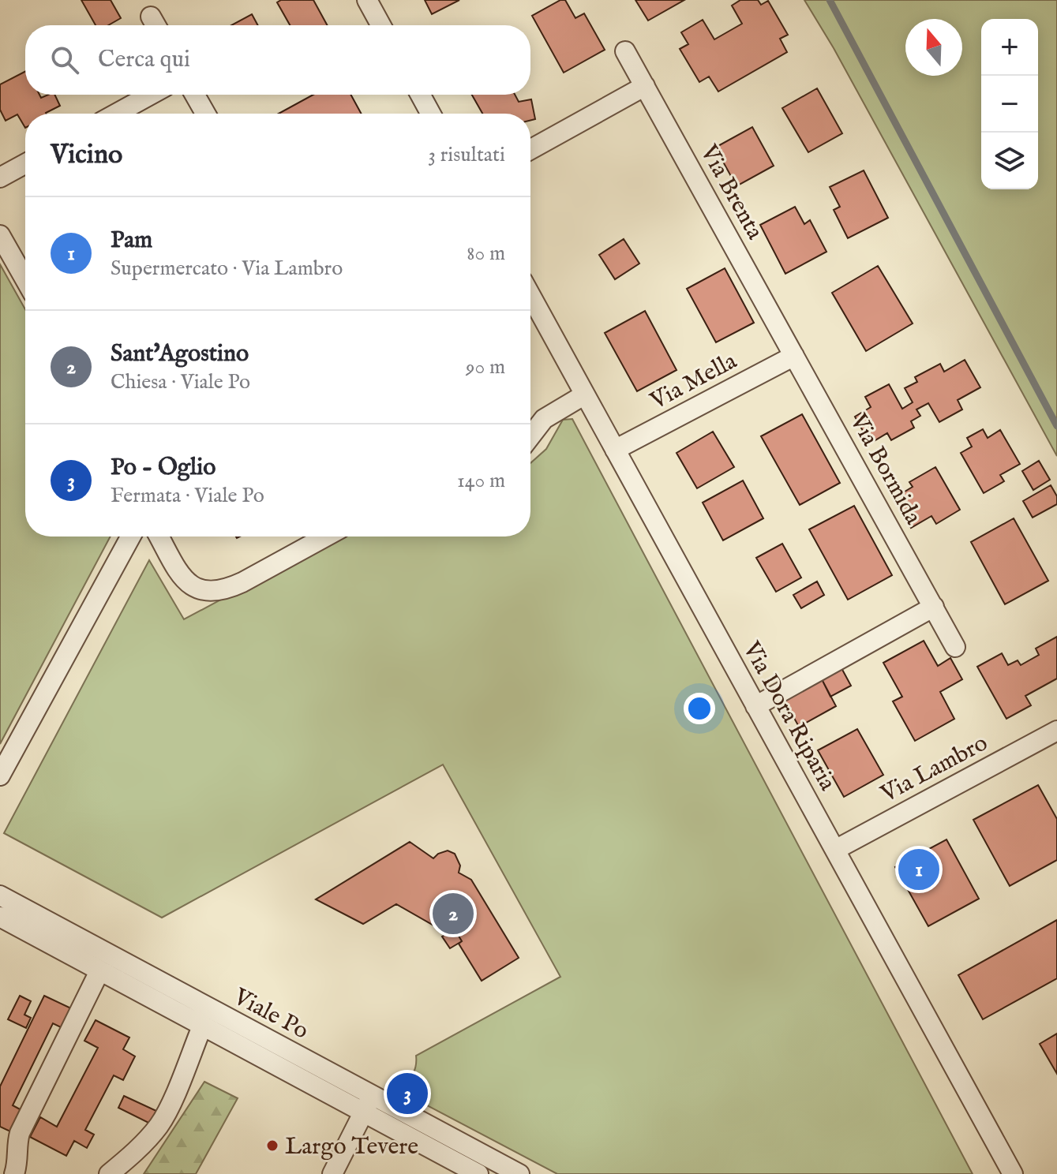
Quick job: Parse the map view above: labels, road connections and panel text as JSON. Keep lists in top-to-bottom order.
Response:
{
  "streets": {
    "street": [
      "Via Brenta",
      "Via Mella",
      "Via Bormida",
      "Via Dora Riparia",
      "Via Lambro",
      "Viale Po"
    ]
  },
  "crossings": [
    ["Via Brenta", "Via Mella"],
    ["Via Brenta", "Via Bormida"],
    ["Via Mella", "Via Bormida"],
    ["Via Mella", "Via Dora Riparia"],
    ["Via Dora Riparia", "Via Lambro"]
  ],
  "places": ["Largo Tevere"],
  "north": "top",
  "page": {
    "map_buttons": ["+", "−"],
    "search": "Cerca qui",
    "heading": ["Vicino", "3 risultati"],
    "list": [
      {
        "mark": "1",
        "name": "Pam",
        "note": "Supermercato · Via Lambro",
        "value": "80 m"
      },
      {
        "mark": "2",
        "name": "Sant'Agostino",
        "note": "Chiesa · Viale Po",
        "value": "90 m"
      },
      {
        "mark": "3",
        "name": "Po - Oglio",
        "note": "Fermata · Viale Po",
        "value": "140 m"
      }
    ],
    "pins": ["1", "2", "3"]
  }
}
